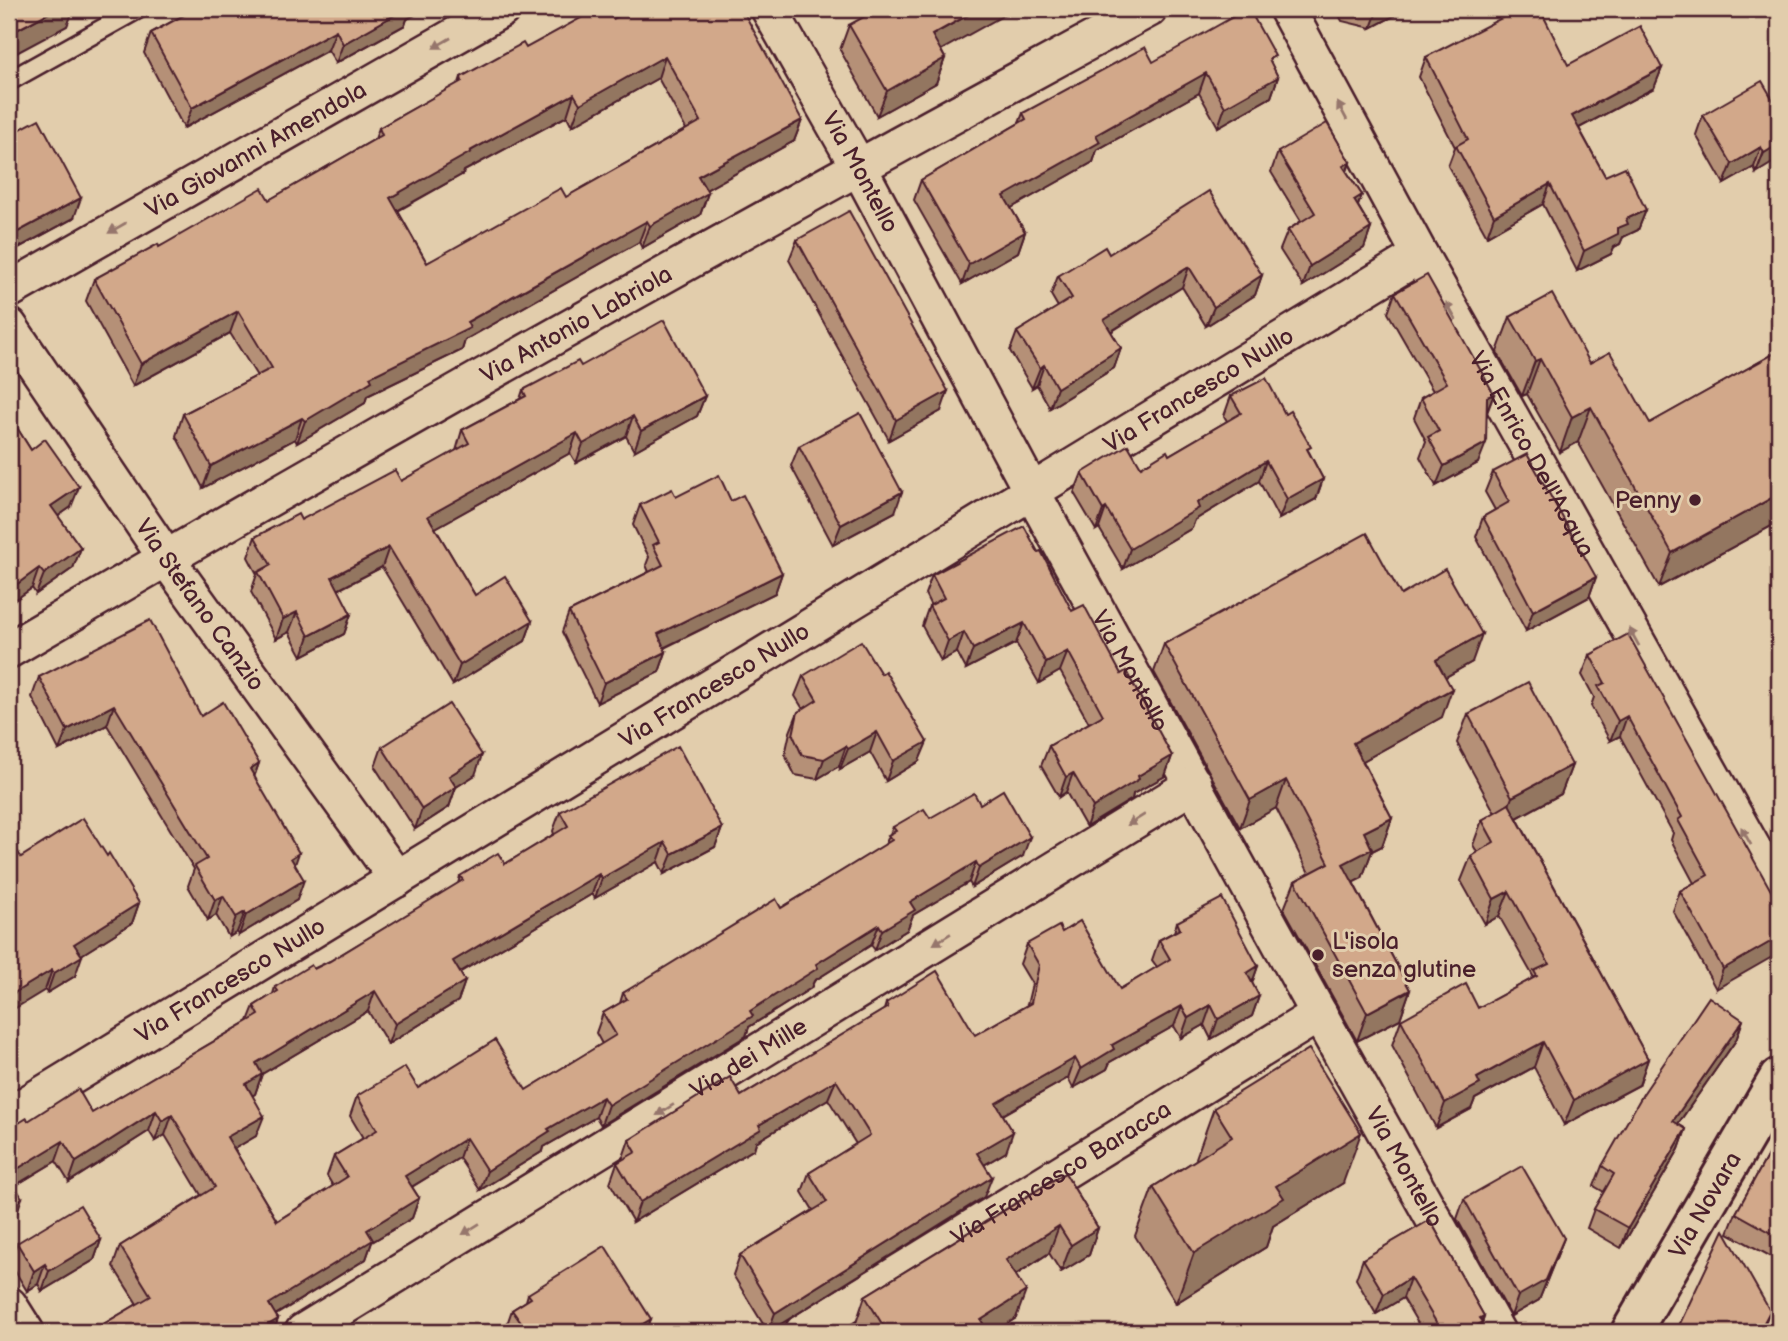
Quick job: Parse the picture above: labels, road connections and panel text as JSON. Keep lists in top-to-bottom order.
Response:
{
  "streets": {
    "street": [
      "Via Giovanni Amendola",
      "Via Montello",
      "Via Antonio Labriola",
      "Via Francesco Nullo",
      "Via Enrico Dell'Acqua",
      "Via Stefano Canzio",
      "Via dei Mille",
      "Via Francesco Baracca",
      "Via Novara"
    ]
  },
  "crossings": [
    ["Via Montello", "Via Antonio Labriola"],
    ["Via Montello", "Via Francesco Nullo"],
    ["Via Montello", "Via dei Mille"],
    ["Via Montello", "Via Francesco Baracca"],
    ["Via Antonio Labriola", "Via Stefano Canzio"],
    ["Via Francesco Nullo", "Via Enrico Dell'Acqua"],
    ["Via Francesco Nullo", "Via Stefano Canzio"]
  ],
  "one_way": ["Via Giovanni Amendola", "Via Enrico Dell'Acqua", "Via dei Mille"],
  "places": ["Penny", "L'isola senza glutine"]
}
